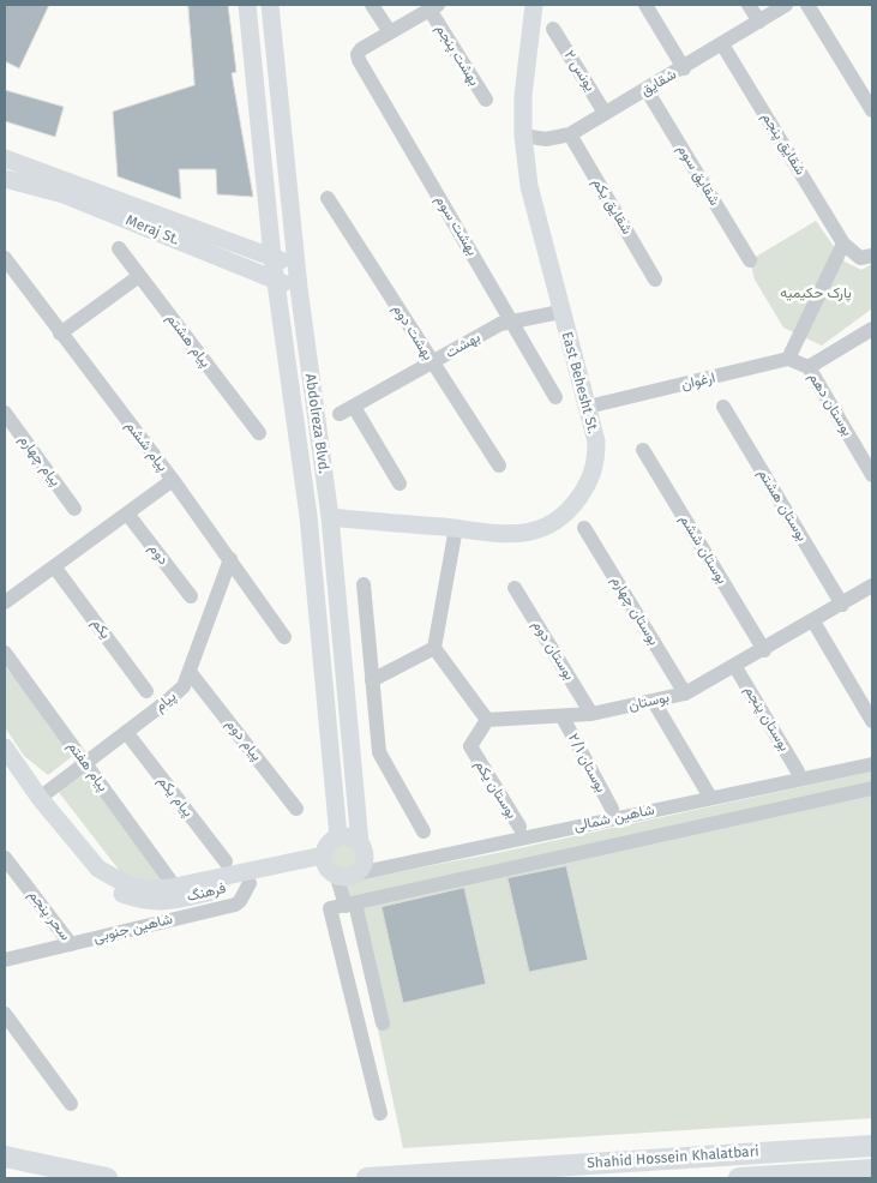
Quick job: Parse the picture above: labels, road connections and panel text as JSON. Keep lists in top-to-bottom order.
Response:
{
  "streets": {
    "highway": ["Shahid Hossein Khalatbari"],
    "main road": [
      "Meraj St.",
      "East Behesht St.",
      "Abdolreza Blvd.",
      "فرهنگ"
    ],
    "street": [
      "بهشت پنجم",
      "یونس ۲",
      "شقایق",
      "شقایق پنجم",
      "شقایق سوم",
      "شقایق یکم",
      "بهشت سوم",
      "بهشت دوم",
      "پیام هشتم",
      "بهشت",
      "ارغوان",
      "بوستان دهم",
      "پیام ششم",
      "پیام چهارم",
      "بوستان هشتم",
      "بوستان ششم",
      "دوم",
      "بوستان چهارم",
      "یکم",
      "بوستان دوم",
      "پیام",
      "بوستان",
      "بوستان پنجم",
      "پیام دوم",
      "بوستان ۲/۱",
      "پیام هفتم",
      "بوستان یکم",
      "پیام یکم",
      "شاهین شمالی",
      "سحر پنجم",
      "شاهین جنوبی"
    ]
  },
  "crossings": [
    ["یونس ۲", "شقایق"],
    ["شقایق", "شقایق پنجم"],
    ["شقایق", "شقایق سوم"],
    ["شقایق", "شقایق یکم"],
    ["شقایق", "East Behesht St."],
    ["بهشت سوم", "بهشت"],
    ["Meraj St.", "Abdolreza Blvd."],
    ["بهشت دوم", "بهشت"],
    ["بهشت", "East Behesht St."],
    ["ارغوان", "East Behesht St."],
    ["East Behesht St.", "Abdolreza Blvd."],
    ["Abdolreza Blvd.", "شاهین شمالی"],
    ["Abdolreza Blvd.", "فرهنگ"],
    ["پیام ششم", "پیام"],
    ["بوستان هشتم", "بوستان"],
    ["بوستان ششم", "بوستان"],
    ["بوستان چهارم", "بوستان"],
    ["بوستان دوم", "بوستان"],
    ["پیام", "پیام دوم"],
    ["پیام", "پیام هفتم"],
    ["پیام", "پیام یکم"],
    ["پیام", "فرهنگ"],
    ["بوستان", "بوستان پنجم"],
    ["بوستان", "بوستان ۲/۱"],
    ["بوستان", "بوستان یکم"],
    ["شاهین شمالی", "فرهنگ"],
    ["فرهنگ", "شاهین جنوبی"],
    ["سحر پنجم", "شاهین جنوبی"]
  ],
  "parks": ["پارک حکیمیه"]
}
